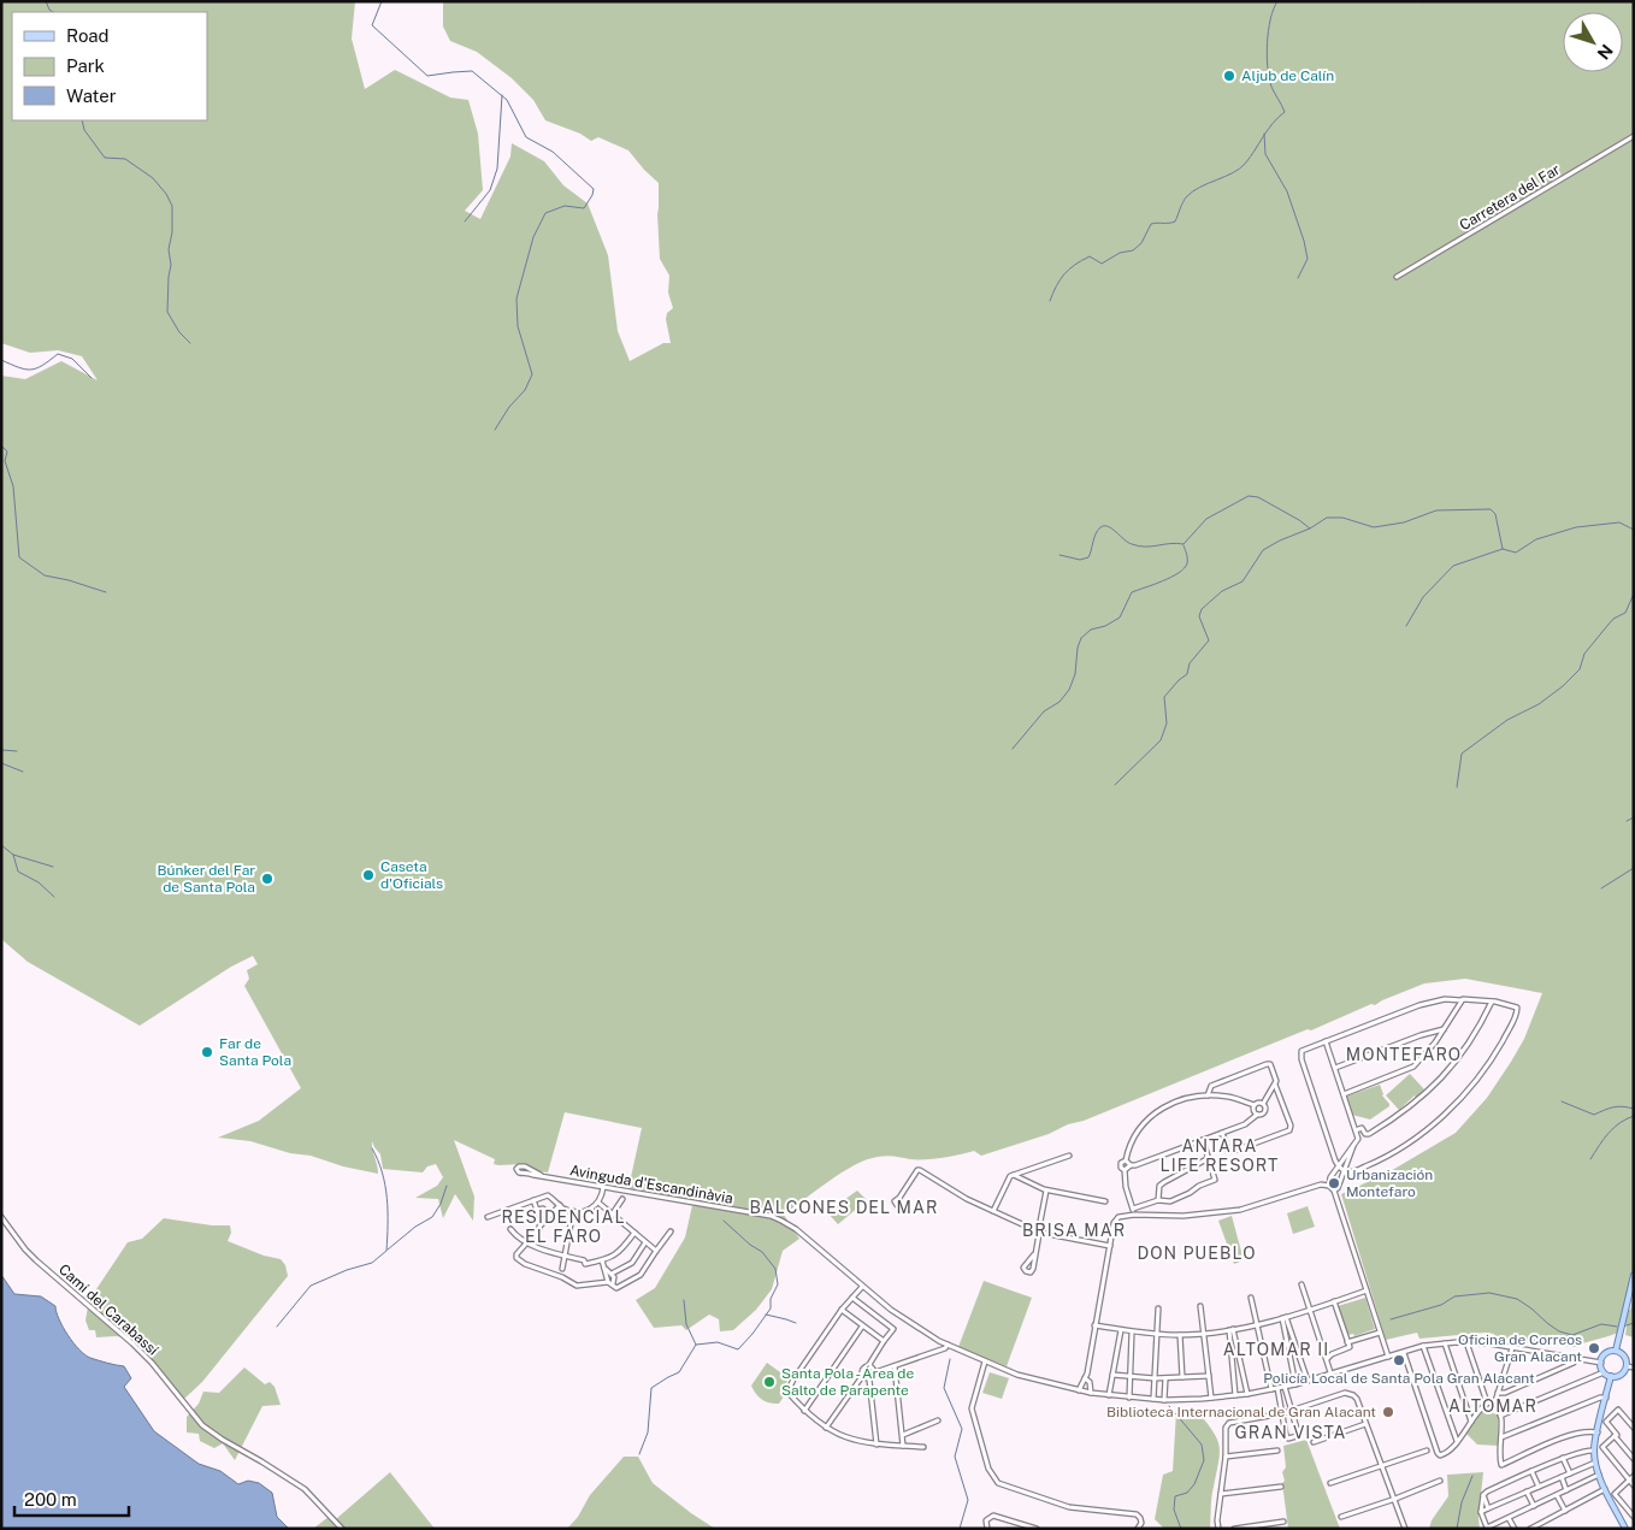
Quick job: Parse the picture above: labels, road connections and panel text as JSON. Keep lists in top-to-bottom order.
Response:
{
  "streets": {
    "street": ["Carretera del Far", "Avinguda d'Escandinàvia", "Camí del Carabassí"]
  },
  "districts": [
    "MONTEFARO",
    "ANTARA LIFE RESORT",
    "BALCONES DEL MAR",
    "RESIDENCIAL EL FARO",
    "BRISA MAR",
    "DON PUEBLO",
    "ALTOMAR II",
    "ALTOMAR",
    "GRAN VISTA"
  ],
  "places": [
    "Aljub de Calín",
    "Caseta d'Oficials",
    "Búnker del Far de Santa Pola",
    "Far de Santa Pola",
    "Urbanización Montefaro",
    "Oficina de Correos Gran Alacant",
    "Policía Local de Santa Pola Gran Alacant",
    "Santa Pola - Área de Salto de Parapente",
    "Biblioteca Internacional de Gran Alacant"
  ],
  "legend": ["Road", "Park", "Water"],
  "scale_bar": "200 m",
  "north": "bottom right"
}
